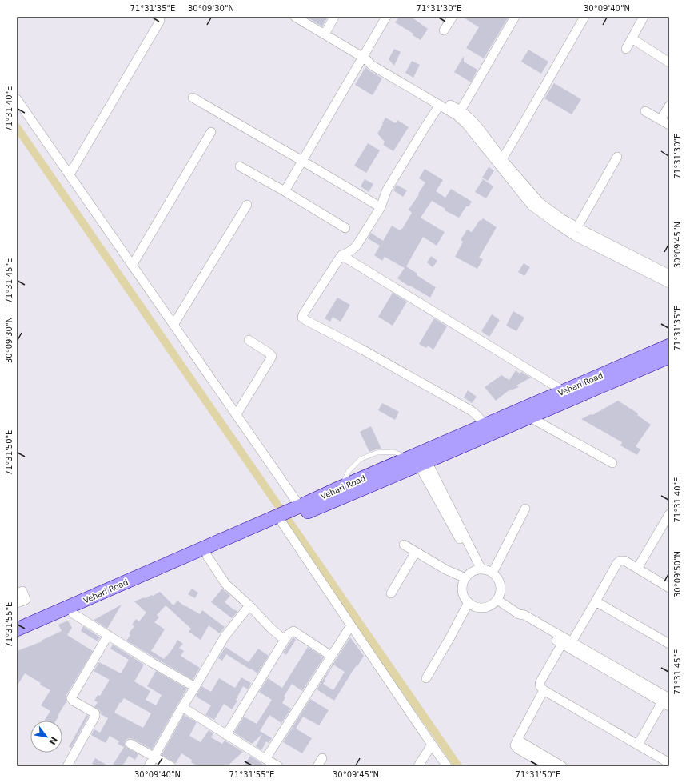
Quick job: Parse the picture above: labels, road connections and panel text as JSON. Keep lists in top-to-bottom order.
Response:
{
  "streets": {
    "main road": ["Vehari Road"]
  },
  "north": "bottom right",
  "coordinates": [
    "71°31'35\"E",
    "30°09'30\"N",
    "71°31'30\"E",
    "30°09'40\"N",
    "71°31'40\"E",
    "30°09'45\"N",
    "71°31'45\"E",
    "71°31'50\"E",
    "30°09'50\"N",
    "71°31'55\"E"
  ]
}
